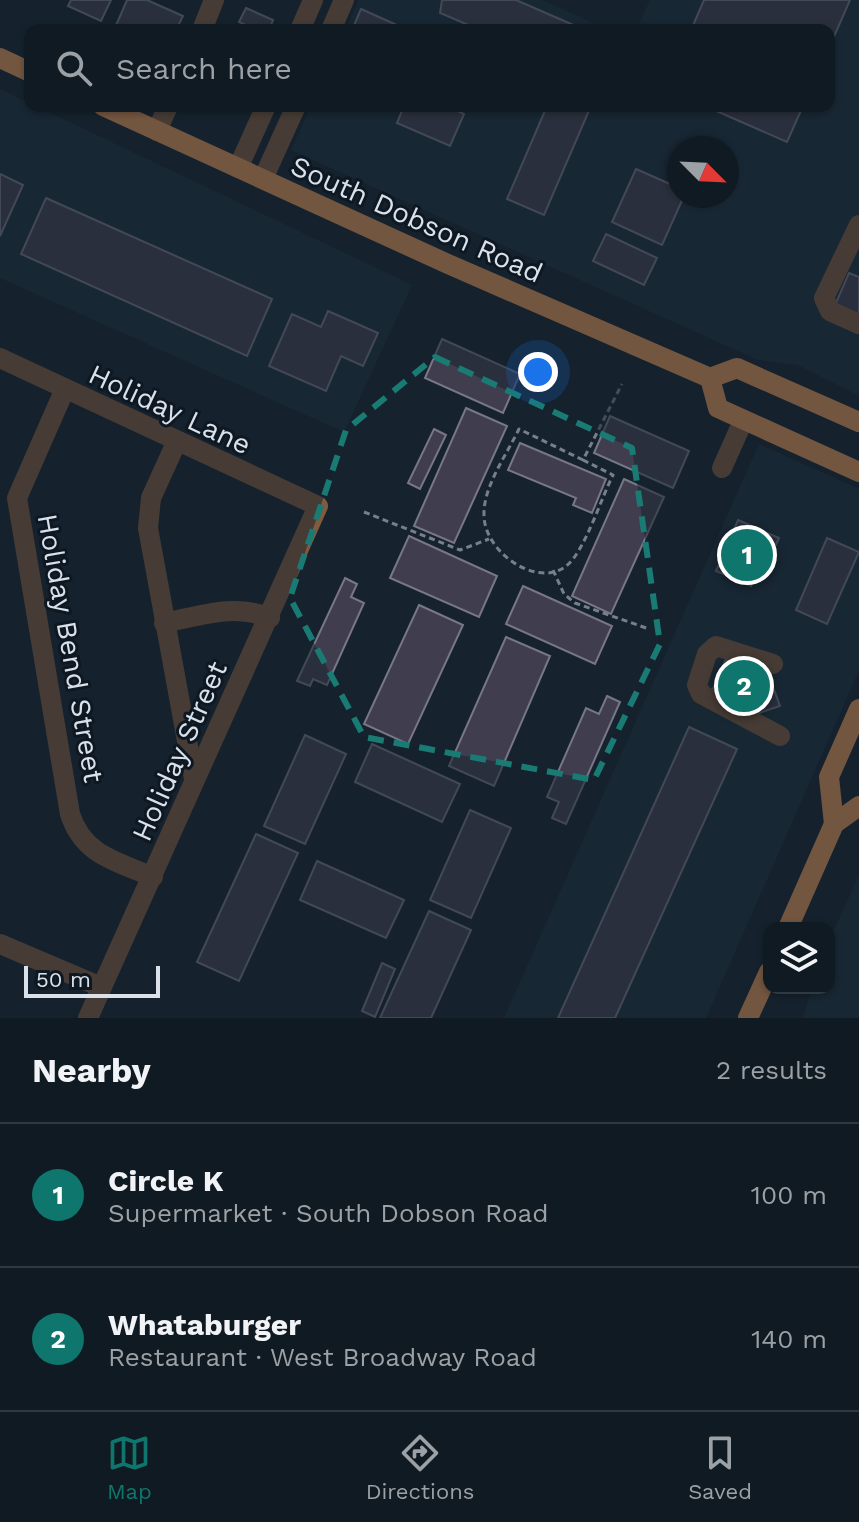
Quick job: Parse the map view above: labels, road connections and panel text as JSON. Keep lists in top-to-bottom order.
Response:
{
  "streets": {
    "main road": ["South Dobson Road"],
    "street": ["Holiday Lane", "Holiday Bend Street", "Holiday Street"]
  },
  "crossings": [
    ["Holiday Lane", "Holiday Bend Street"],
    ["Holiday Lane", "Holiday Street"],
    ["Holiday Bend Street", "Holiday Street"]
  ],
  "scale_bar": "50 m",
  "north": "bottom right",
  "page": {
    "search": "Search here",
    "pins": ["1", "2"],
    "scale": "50 m",
    "heading": ["Nearby", "2 results"],
    "list": [
      {
        "mark": "1",
        "name": "Circle K",
        "note": "Supermarket · South Dobson Road",
        "value": "100 m"
      },
      {
        "mark": "2",
        "name": "Whataburger",
        "note": "Restaurant · West Broadway Road",
        "value": "140 m"
      }
    ],
    "nav": ["Map", "Directions", "Saved"]
  }
}
